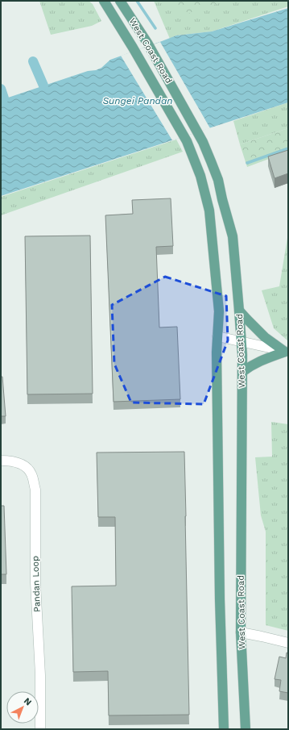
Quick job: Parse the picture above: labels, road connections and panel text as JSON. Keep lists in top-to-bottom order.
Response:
{
  "streets": {
    "main road": ["West Coast Road"],
    "street": ["Pandan Loop"]
  },
  "water": ["Sungei Pandan"],
  "north": "top right"
}
